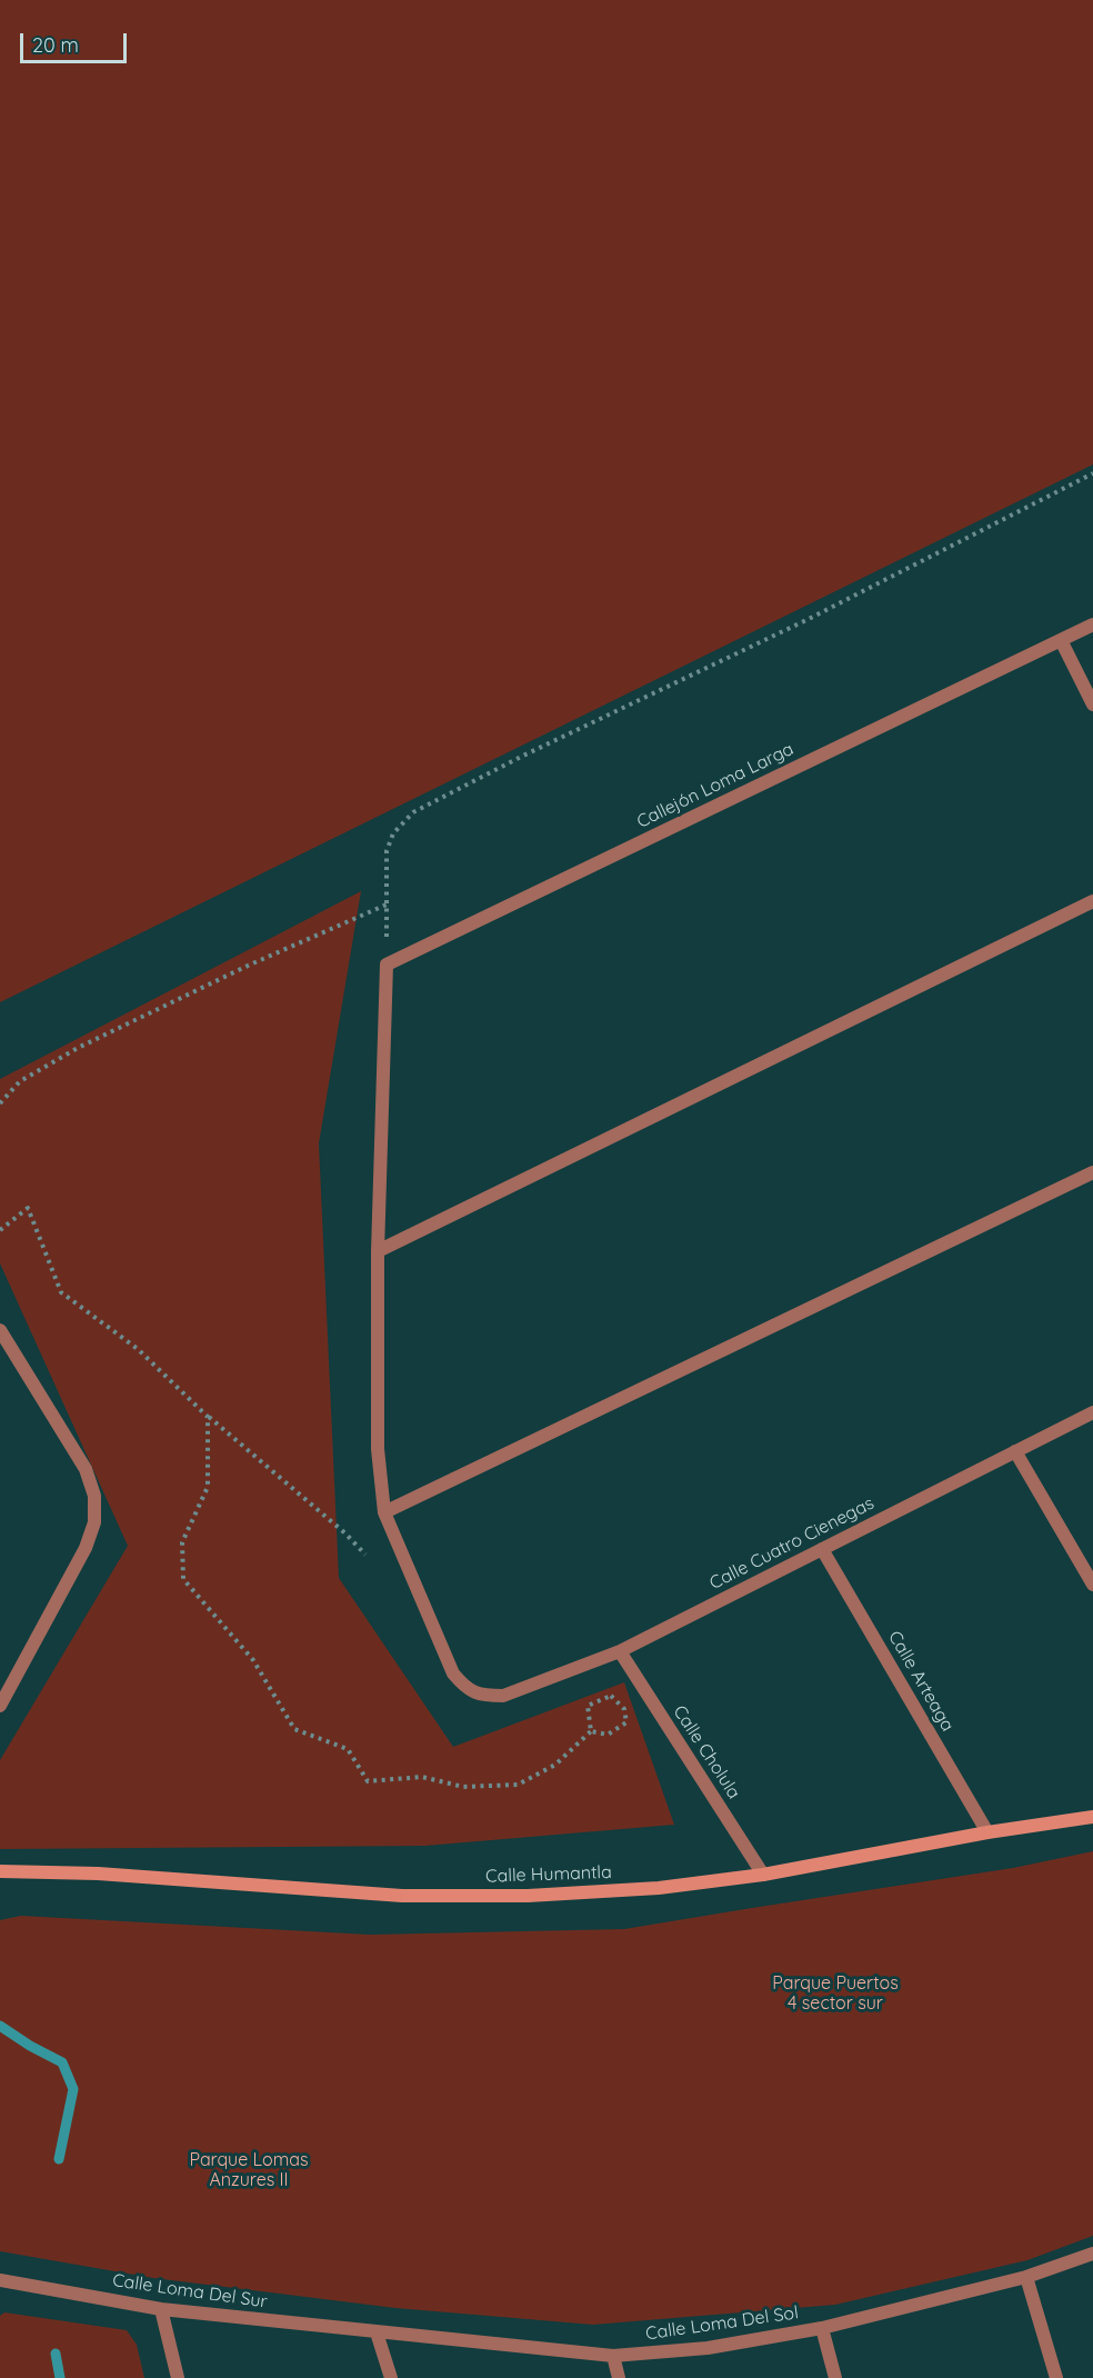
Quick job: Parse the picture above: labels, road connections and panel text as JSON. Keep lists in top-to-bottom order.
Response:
{
  "streets": {
    "street": [
      "Callejón Loma Larga",
      "Calle Cuatro Cienegas",
      "Calle Arteaga",
      "Calle Cholula",
      "Calle Humantla",
      "Calle Loma Del Sur",
      "Calle Loma Del Sol"
    ]
  },
  "crossings": [
    ["Calle Cuatro Cienegas", "Calle Arteaga"],
    ["Calle Cuatro Cienegas", "Calle Cholula"],
    ["Calle Arteaga", "Calle Humantla"],
    ["Calle Cholula", "Calle Humantla"],
    ["Calle Loma Del Sur", "Calle Loma Del Sol"]
  ],
  "parks": ["Parque Puertos 4 sector sur", "Parque Lomas Anzures II"],
  "scale_bar": "20 m"
}
